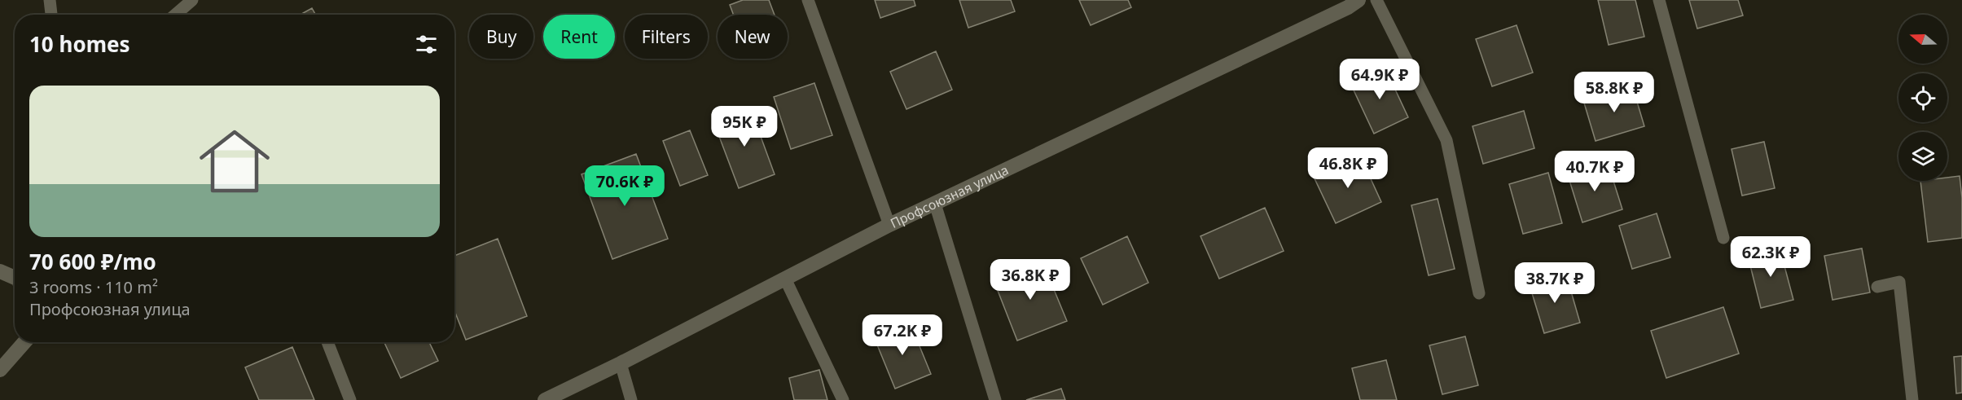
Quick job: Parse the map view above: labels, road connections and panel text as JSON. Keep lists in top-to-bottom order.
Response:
{
  "streets": {
    "street": ["Профсоюзная улица"]
  },
  "north": "left",
  "page": {
    "chip": [
      "Buy",
      "Rent",
      "Filters",
      "New"
    ],
    "heading": "10 homes",
    "price": [
      "64.9K ₽",
      "58.8K ₽",
      "95K ₽",
      "46.8K ₽",
      "40.7K ₽",
      "70.6K ₽",
      "62.3K ₽",
      "36.8K ₽",
      "38.7K ₽",
      "67.2K ₽"
    ],
    "list": [
      {
        "name": "70 600 ₽/mo",
        "note": "3 rooms · 110 m² · Профсоюзная улица"
      }
    ]
  }
}
